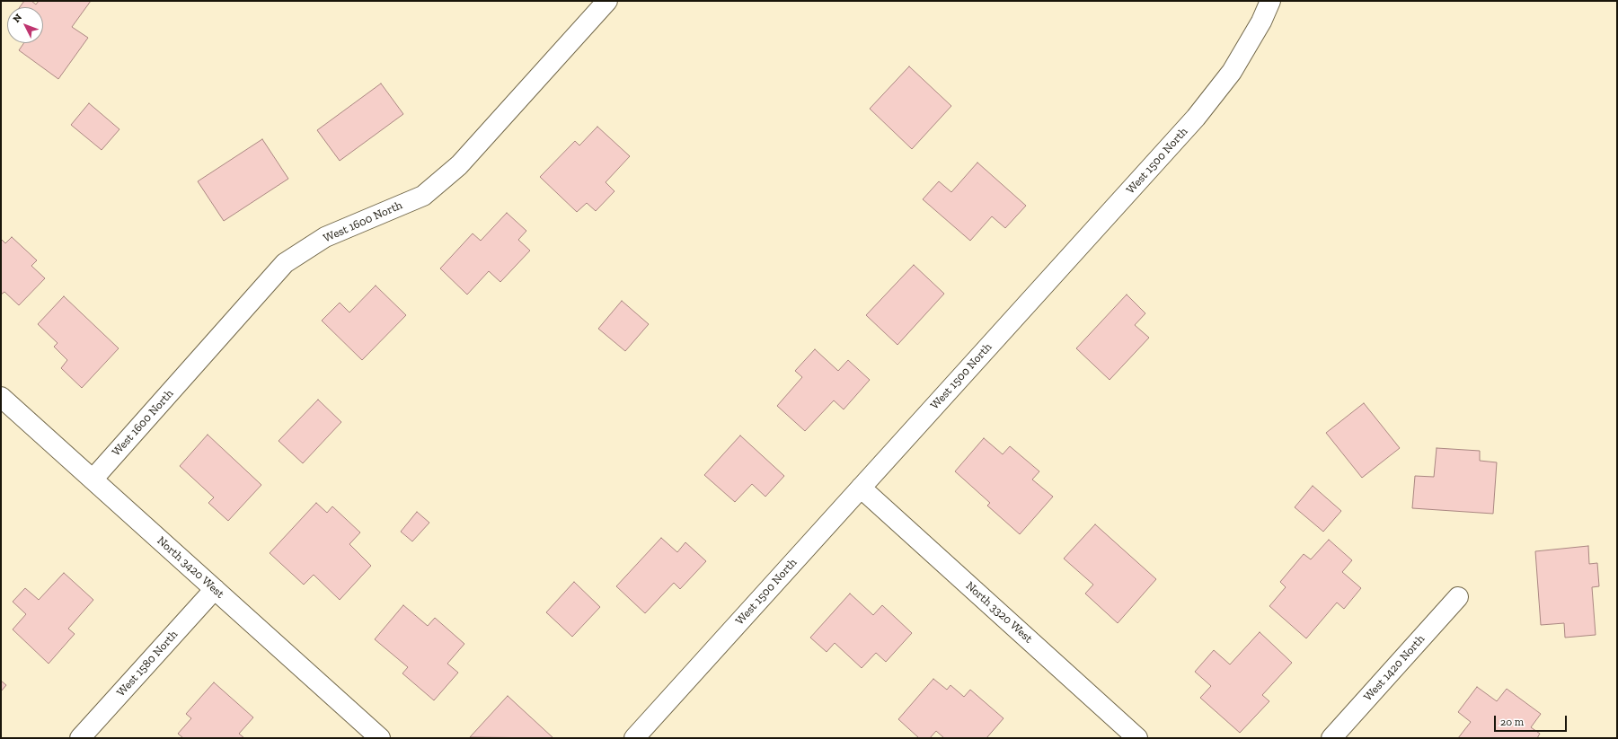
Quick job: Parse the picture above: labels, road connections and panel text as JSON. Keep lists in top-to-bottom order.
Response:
{
  "streets": {
    "street": [
      "West 1500 North",
      "West 1600 North",
      "North 3420 West",
      "North 3320 West",
      "West 1580 North",
      "West 1420 North"
    ]
  },
  "crossings": [
    ["West 1500 North", "North 3320 West"],
    ["West 1600 North", "North 3420 West"],
    ["North 3420 West", "West 1580 North"]
  ],
  "scale_bar": "20 m",
  "north": "top left"
}
